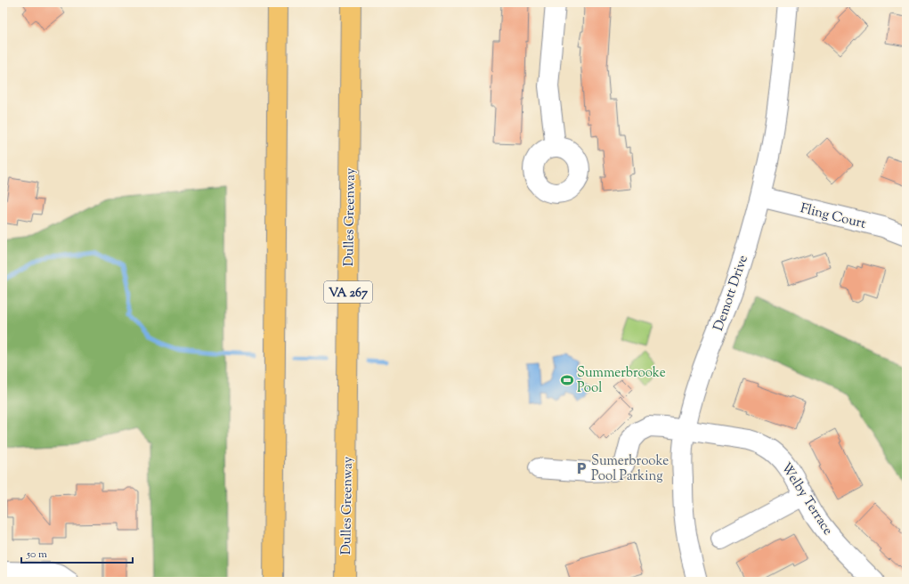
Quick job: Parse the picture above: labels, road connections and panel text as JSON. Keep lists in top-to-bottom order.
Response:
{
  "streets": {
    "highway": ["Dulles Greenway", "VA 267"],
    "street": ["Fling Court", "Demott Drive", "Welby Terrace"]
  },
  "crossings": [
    ["Fling Court", "Demott Drive"],
    ["Demott Drive", "Welby Terrace"]
  ],
  "places": {
    "sports": ["Summerbrooke Pool"],
    "parking": ["Sumerbrooke Pool Parking"]
  },
  "scale_bar": "50 m"
}
